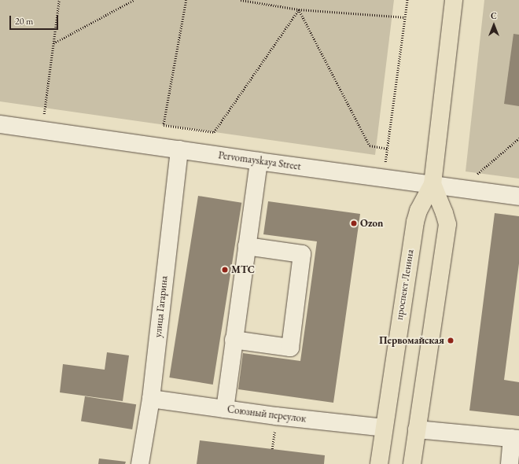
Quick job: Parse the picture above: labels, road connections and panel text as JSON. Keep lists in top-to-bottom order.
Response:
{
  "streets": {
    "main road": ["проспект Ленина"],
    "street": ["Pervomayskaya Street", "улица Гагарина", "Союзный переулок"]
  },
  "crossings": [
    ["Pervomayskaya Street", "проспект Ленина"],
    ["Pervomayskaya Street", "улица Гагарина"],
    ["проспект Ленина", "Союзный переулок"],
    ["улица Гагарина", "Союзный переулок"]
  ],
  "places": ["Ozon", "МТС", "Первомайская"],
  "scale_bar": "20 m",
  "north": "top"
}
